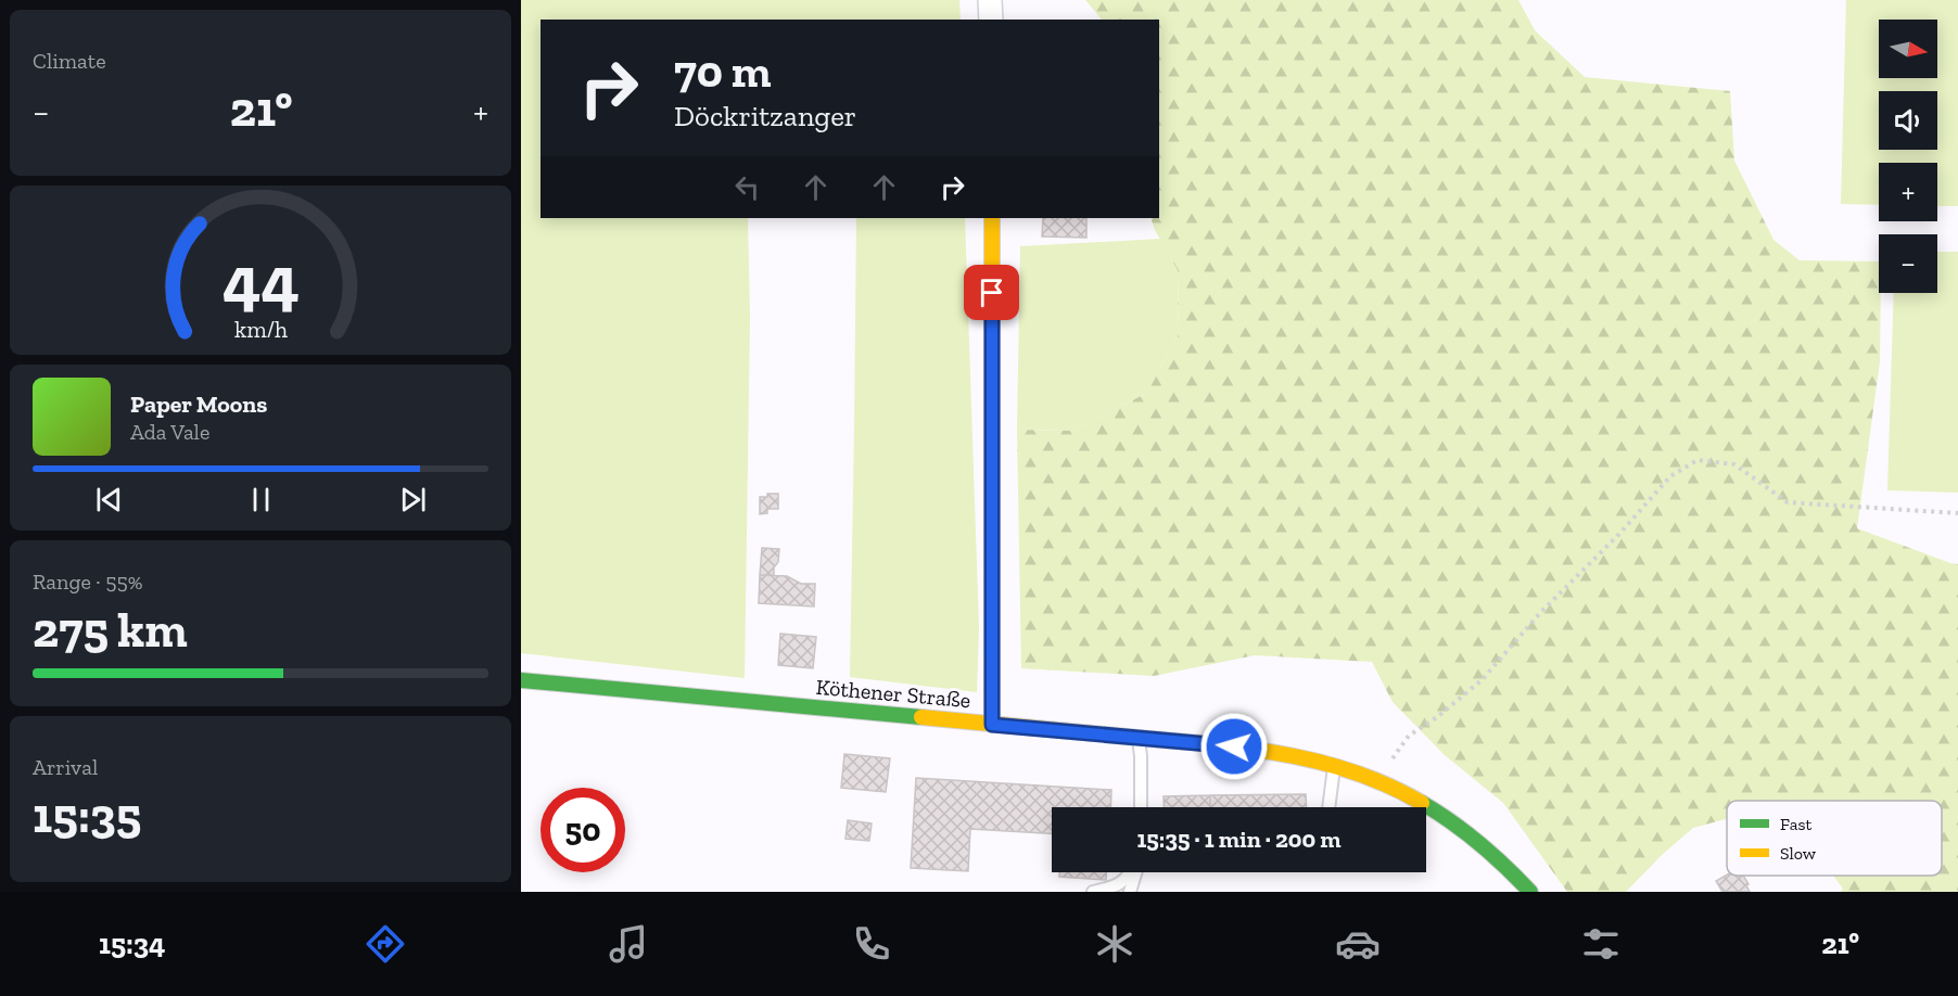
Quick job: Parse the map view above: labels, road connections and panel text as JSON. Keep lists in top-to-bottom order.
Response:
{
  "streets": {
    "main road": ["Köthener Straße"]
  },
  "legend": ["Fast", "Slow"],
  "north": "right",
  "page": {
    "tile": [
      "Climate",
      ["Range · 55%", "275 km"],
      ["Arrival", "15:35"]
    ],
    "map_buttons": ["+", "−"],
    "turn": ["70 m", "Döckritzanger"],
    "heat": ["−", "21°", "+"],
    "song": ["Paper Moons", "Ada Vale"],
    "limit": "50",
    "trip": "15:35 · 1 min · 200 m",
    "tabs": ["15:34", "21°"],
    "gauge": ["44", "km/h"]
  }
}
